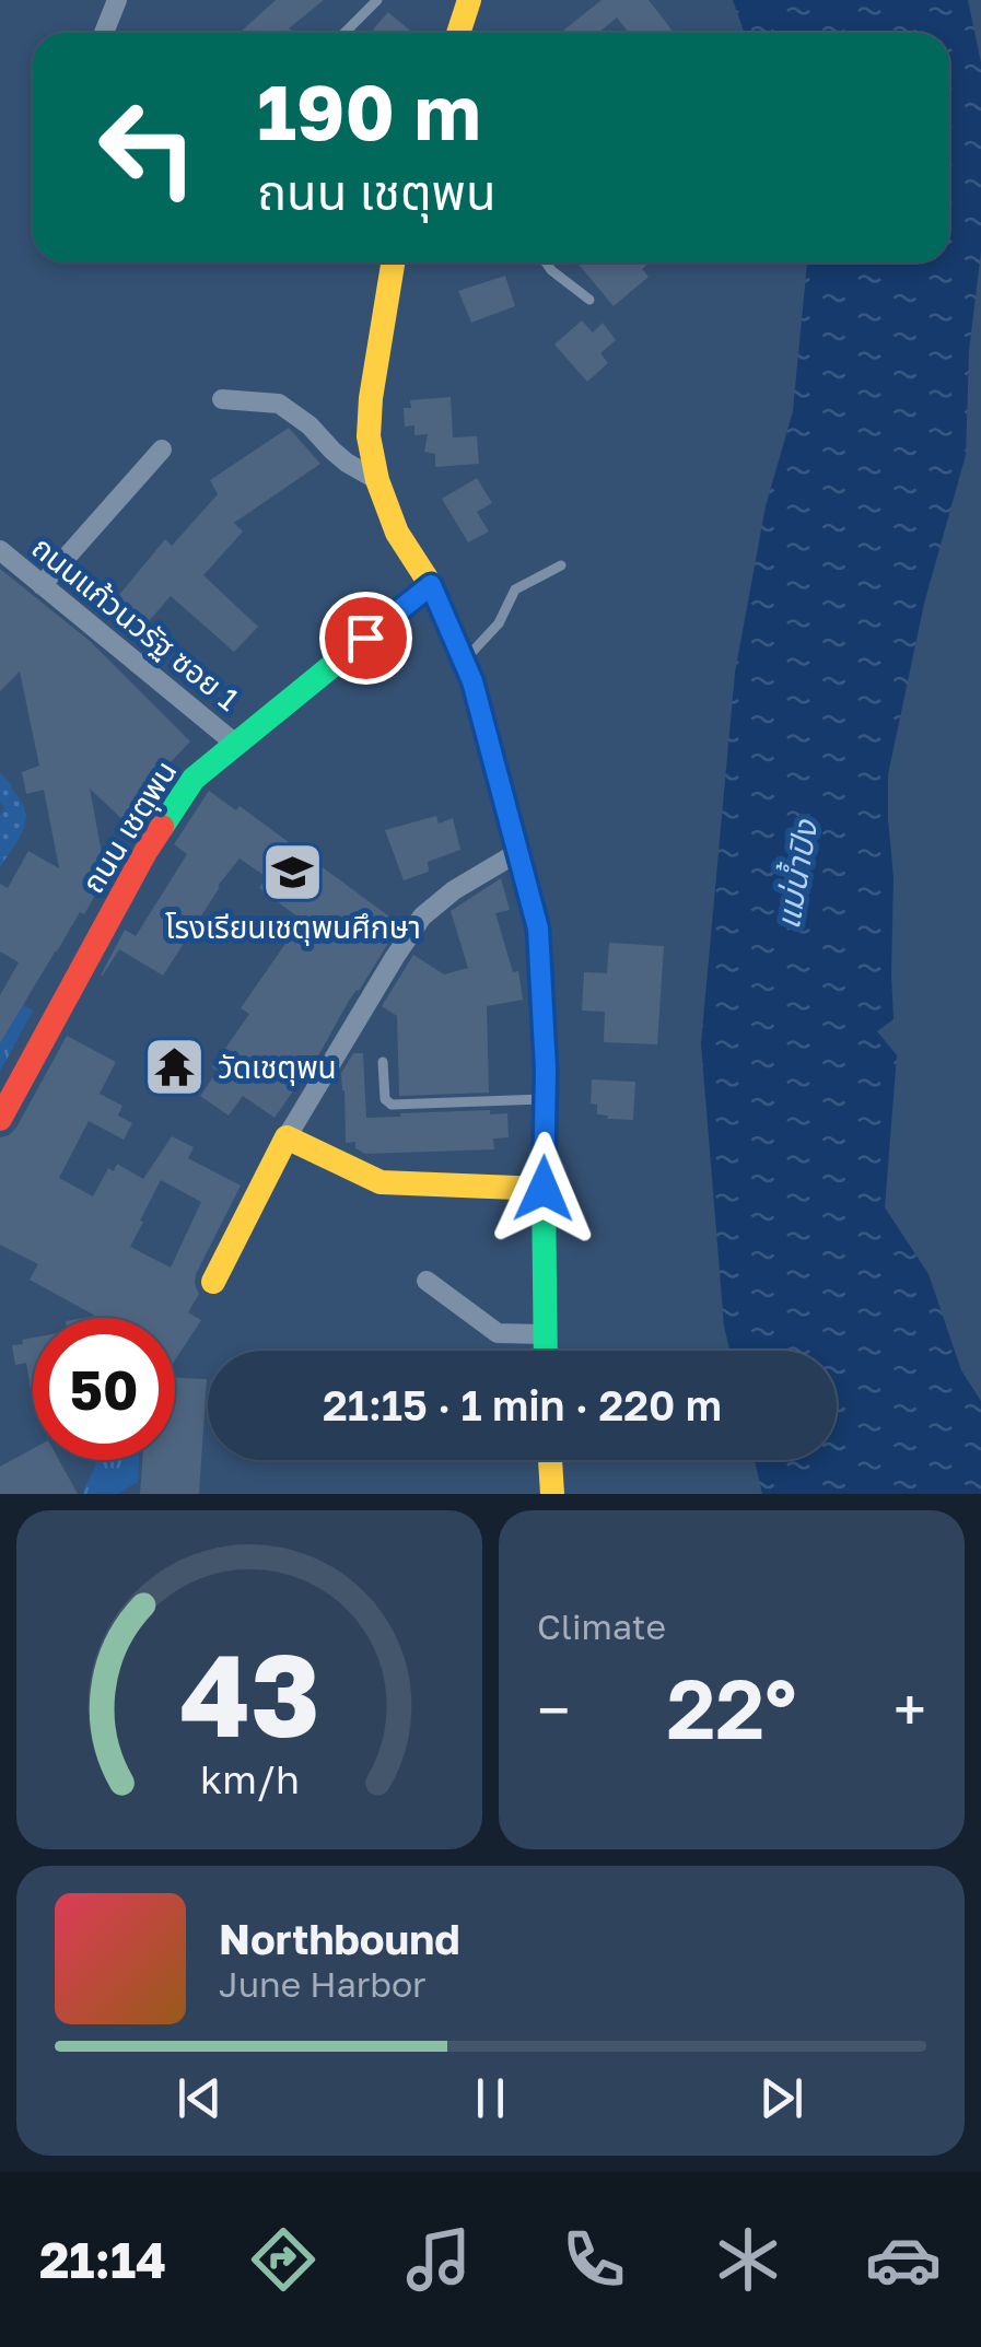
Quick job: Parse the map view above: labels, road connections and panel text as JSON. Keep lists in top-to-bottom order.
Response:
{
  "streets": {
    "main road": ["ถนน เชตุพน"],
    "street": ["ถนนแก้วนวรัฐ ซอย 1"]
  },
  "crossings": [
    ["ถนนแก้วนวรัฐ ซอย 1", "ถนน เชตุพน"]
  ],
  "water": ["แม่น้ำปิง"],
  "places": {
    "school or university": ["โรงเรียนเชตุพนศึกษา"],
    "temple": ["วัดเชตุพน"]
  },
  "page": {
    "turn": ["190 m", "ถนน เชตุพน"],
    "limit": "50",
    "trip": "21:15 · 1 min · 220 m",
    "tile": "Climate",
    "heat": ["−", "22°", "+"],
    "song": ["Northbound", "June Harbor"],
    "tabs": "21:14",
    "gauge": ["43", "km/h"]
  }
}
